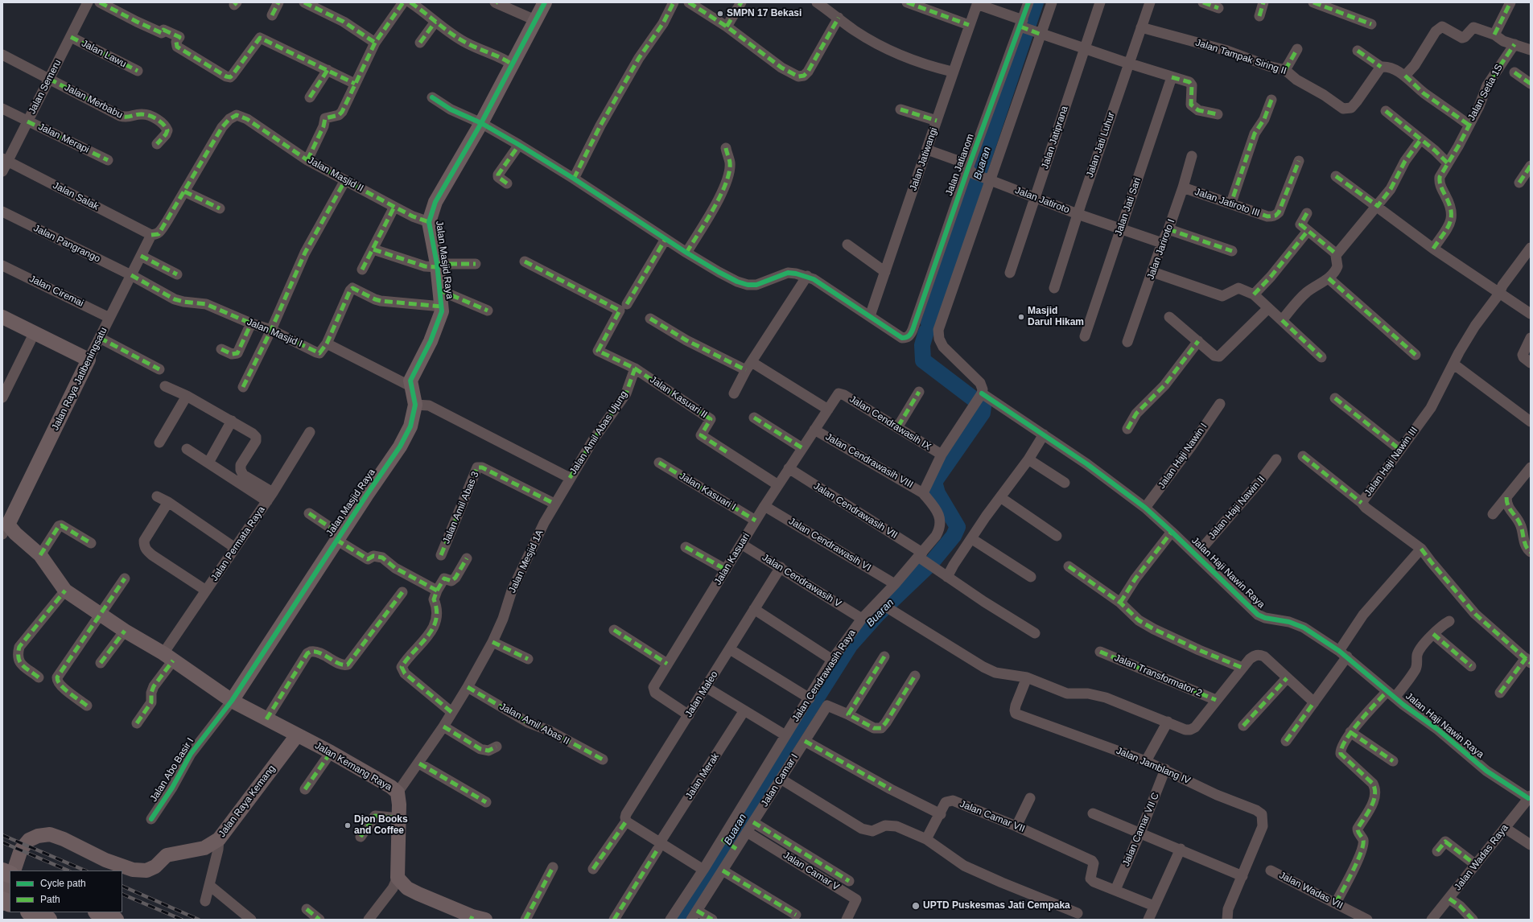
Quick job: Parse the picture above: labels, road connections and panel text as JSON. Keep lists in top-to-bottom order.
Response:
{
  "streets": {
    "street": [
      "Jalan Lawu",
      "Jalan Tampak Siring II",
      "Jalan Semeru",
      "Jalan Setia 1S",
      "Jalan Merbabu",
      "Jalan Jatiprana",
      "Jalan Merapi",
      "Jalan Jati Luhur",
      "Jalan Jatiwangi",
      "Jalan Jatianom",
      "Jalan Masjid II",
      "Jalan Salak",
      "Jalan Jatiroto",
      "Jalan Jatiroto III",
      "Jalan Jati Sari",
      "Jalan Pangrango",
      "Jalan Jariroto I",
      "Jalan Masjid Raya",
      "Jalan Ciremai",
      "Jalan Masjid I",
      "Jalan Raya Jatibeningsatu",
      "Jalan Kasuari II",
      "Jalan Cendrawasih IX",
      "Jalan Amil Abas Ujung",
      "Jalan Haji Nawin I",
      "Jalan Cendrawasih VIII",
      "Jalan Haji Nawin III",
      "Jalan Kasuari I",
      "Jalan Amil Abas 3",
      "Jalan Haji Nawin II",
      "Jalan Cendrawasih VII",
      "Jalan Permata Raya",
      "Jalan Cendrawasih VI",
      "Jalan Kasuari",
      "Jalan Mesjid 1A",
      "Jalan Haji Nawin Raya",
      "Jalan Cendrawasih V",
      "Jalan Cendrawasih Raya",
      "Jalan Transformator 2",
      "Jalan Maleo",
      "Jalan Amil Abas II",
      "Jalan Jamblang IV",
      "Jalan Kemang Raya",
      "Jalan Abo Basir I",
      "Jalan Merak",
      "Jalan Camar I",
      "Jalan Raya Kemang",
      "Jalan Camar VII",
      "Jalan Camar VII C",
      "Jalan Wadas Raya",
      "Jalan Camar V",
      "Jalan Wadas VII"
    ]
  },
  "crossings": [
    ["Jalan Lawu", "Jalan Semeru"],
    ["Jalan Tampak Siring II", "Jalan Jati Luhur"],
    ["Jalan Semeru", "Jalan Merbabu"],
    ["Jalan Semeru", "Jalan Merapi"],
    ["Jalan Semeru", "Jalan Salak"],
    ["Jalan Jatiprana", "Jalan Jatiroto"],
    ["Jalan Jati Luhur", "Jalan Jatiroto"],
    ["Jalan Jatiwangi", "Jalan Jatianom"],
    ["Jalan Jatiwangi", "Jalan Jatiroto"],
    ["Jalan Jatianom", "Jalan Jatiroto"],
    ["Jalan Masjid II", "Jalan Masjid Raya"],
    ["Jalan Salak", "Jalan Raya Jatibeningsatu"],
    ["Jalan Jatiroto", "Jalan Jati Sari"],
    ["Jalan Jatiroto", "Jalan Jariroto I"],
    ["Jalan Jatiroto III", "Jalan Jariroto I"],
    ["Jalan Pangrango", "Jalan Masjid I"],
    ["Jalan Pangrango", "Jalan Raya Jatibeningsatu"],
    ["Jalan Masjid Raya", "Jalan Kemang Raya"],
    ["Jalan Masjid Raya", "Jalan Abo Basir I"],
    ["Jalan Ciremai", "Jalan Raya Jatibeningsatu"],
    ["Jalan Masjid I", "Jalan Raya Jatibeningsatu"],
    ["Jalan Kasuari II", "Jalan Amil Abas Ujung"],
    ["Jalan Kasuari II", "Jalan Kasuari"],
    ["Jalan Cendrawasih IX", "Jalan Kasuari"],
    ["Jalan Amil Abas Ujung", "Jalan Mesjid 1A"],
    ["Jalan Haji Nawin I", "Jalan Haji Nawin Raya"],
    ["Jalan Cendrawasih VIII", "Jalan Kasuari"],
    ["Jalan Cendrawasih VIII", "Jalan Cendrawasih Raya"],
    ["Jalan Kasuari I", "Jalan Kasuari"],
    ["Jalan Amil Abas 3", "Jalan Mesjid 1A"],
    ["Jalan Haji Nawin II", "Jalan Haji Nawin Raya"],
    ["Jalan Cendrawasih VII", "Jalan Kasuari"],
    ["Jalan Cendrawasih VII", "Jalan Cendrawasih Raya"],
    ["Jalan Cendrawasih VI", "Jalan Kasuari"],
    ["Jalan Cendrawasih VI", "Jalan Cendrawasih Raya"],
    ["Jalan Kasuari", "Jalan Cendrawasih V"],
    ["Jalan Kasuari", "Jalan Maleo"],
    ["Jalan Mesjid 1A", "Jalan Amil Abas II"],
    ["Jalan Mesjid 1A", "Jalan Kemang Raya"],
    ["Jalan Haji Nawin Raya", "Jalan Wadas Raya"],
    ["Jalan Cendrawasih V", "Jalan Cendrawasih Raya"],
    ["Jalan Cendrawasih V", "Jalan Maleo"],
    ["Jalan Cendrawasih Raya", "Jalan Camar I"],
    ["Jalan Jamblang IV", "Jalan Camar VII C"],
    ["Jalan Kemang Raya", "Jalan Abo Basir I"],
    ["Jalan Kemang Raya", "Jalan Raya Kemang"],
    ["Jalan Camar I", "Jalan Camar V"],
    ["Jalan Camar VII", "Jalan Camar VII C"]
  ],
  "water": ["Buaran"],
  "places": [
    "SMPN 17 Bekasi",
    "Masjid Darul Hikam",
    "Djon Books and Coffee",
    "UPTD Puskesmas Jati Cempaka"
  ],
  "legend": ["Cycle path", "Path"]
}
